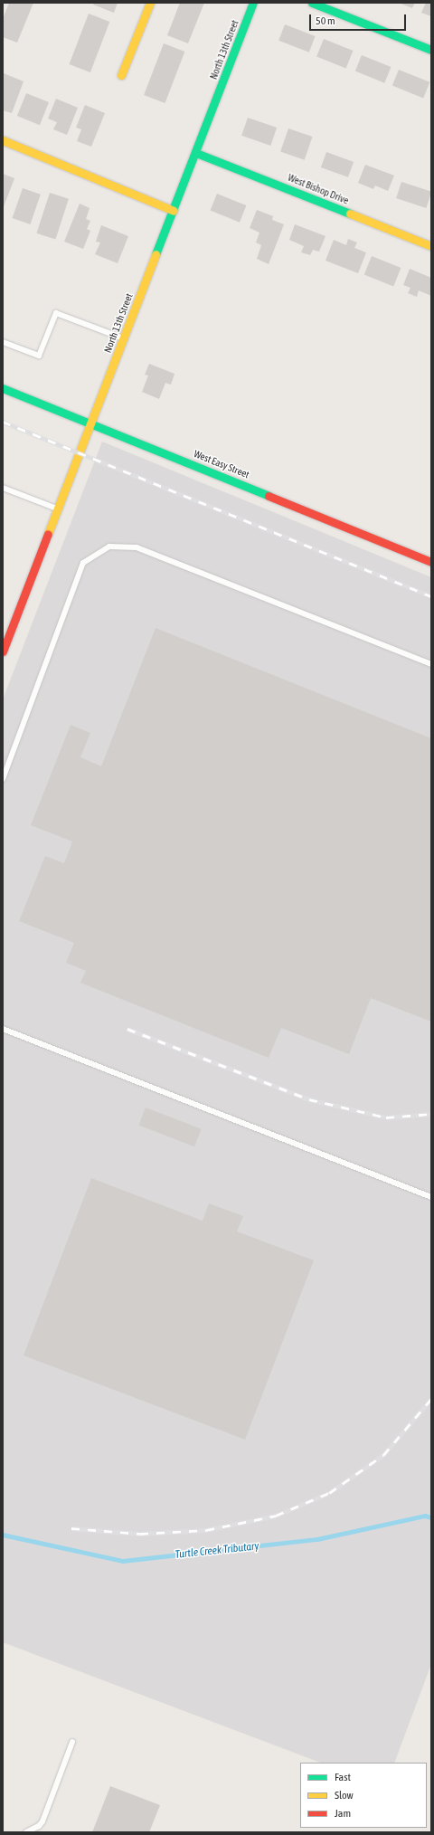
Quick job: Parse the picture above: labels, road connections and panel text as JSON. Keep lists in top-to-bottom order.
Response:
{
  "streets": {
    "street": ["North 13th Street", "West Bishop Drive", "West Easy Street"]
  },
  "crossings": [
    ["North 13th Street", "West Bishop Drive"],
    ["North 13th Street", "West Easy Street"]
  ],
  "water": ["Turtle Creek Tributary"],
  "legend": ["Fast", "Slow", "Jam"],
  "scale_bar": "50 m"
}
